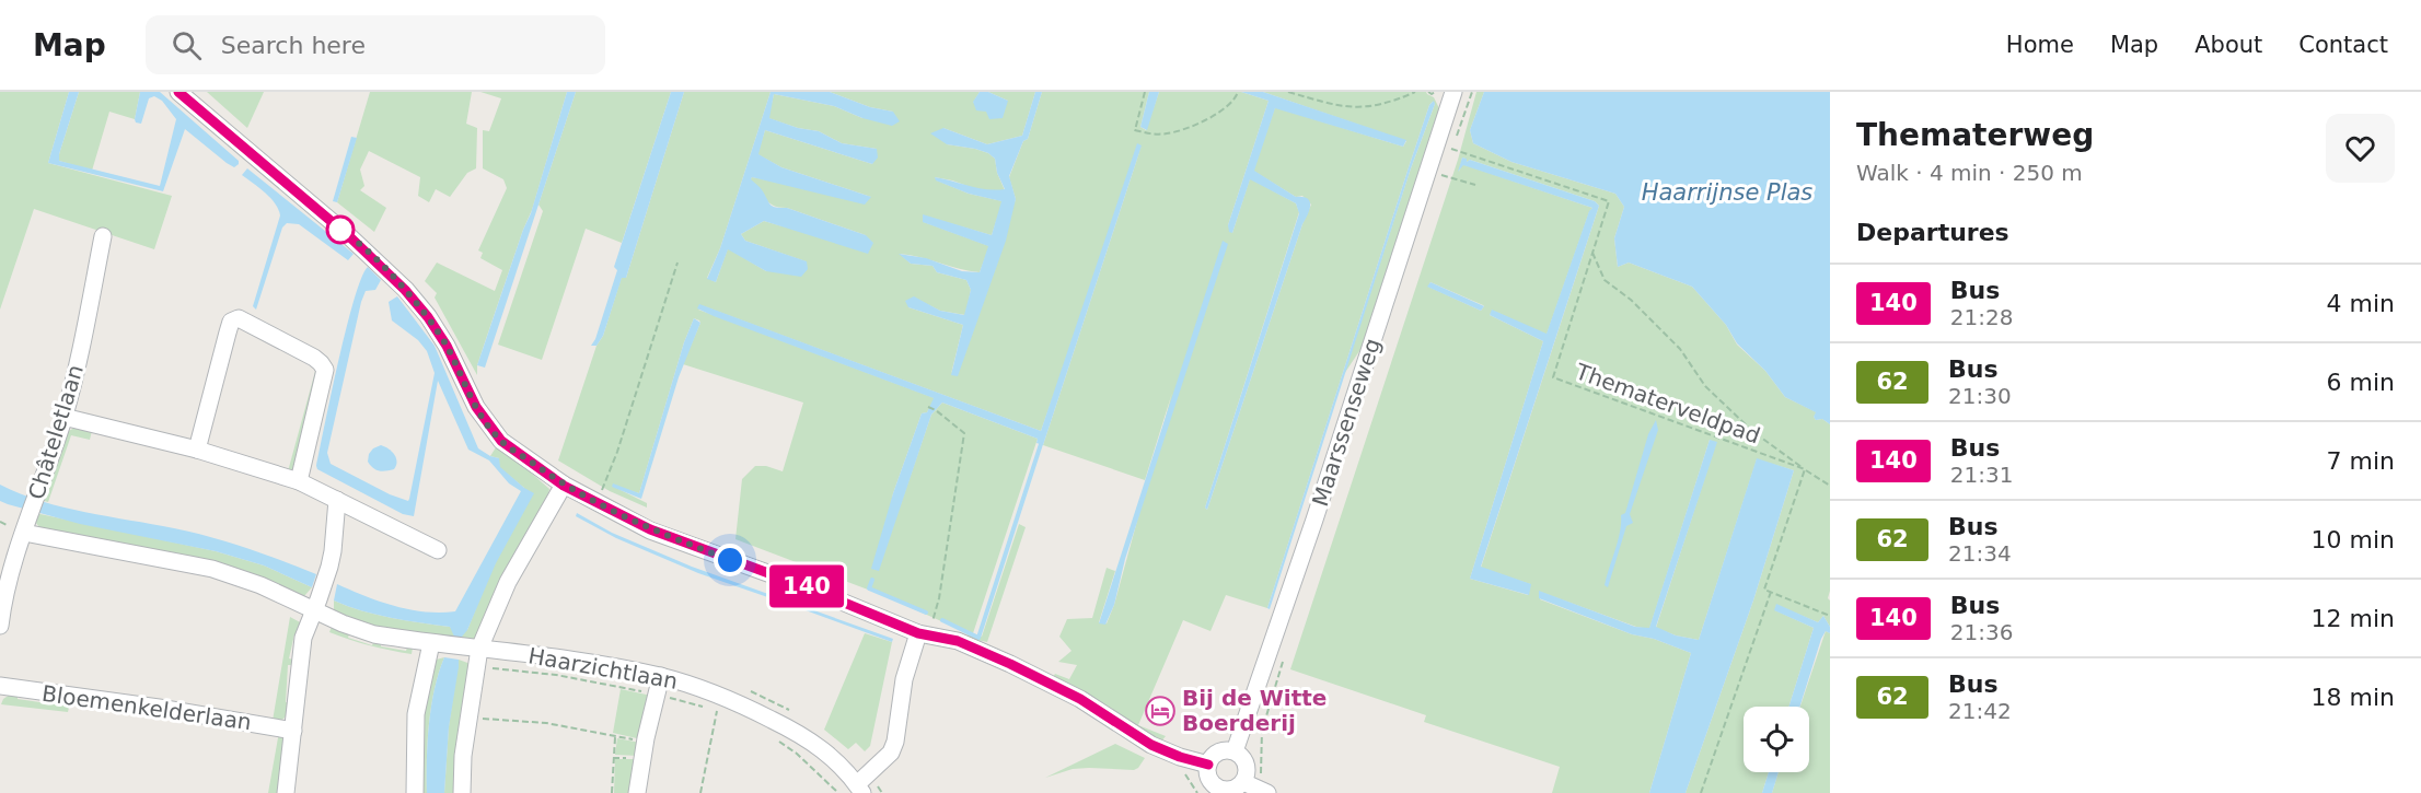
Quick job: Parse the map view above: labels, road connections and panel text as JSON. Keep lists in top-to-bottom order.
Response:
{
  "streets": {
    "street": [
      "Maarssenseweg",
      "Châteletlaan",
      "Haarzichtlaan",
      "Bloemenkelderlaan"
    ],
    "path": ["Thematerveldpad"]
  },
  "crossings": [
    ["Châteletlaan", "Haarzichtlaan"]
  ],
  "water": ["Haarrijnse Plas"],
  "places": {
    "hotel": ["Bij de Witte Boerderij"]
  },
  "lines": ["bus line 140"],
  "page": {
    "header": "Map",
    "search": "Search here",
    "nav": [
      "Home",
      "Map",
      "About",
      "Contact"
    ],
    "on_map": "140",
    "heading": [
      ["Thematerweg", "Walk · 4 min · 250 m"],
      "Departures"
    ],
    "list": [
      {
        "mark": "140",
        "name": "Bus",
        "note": "21:28",
        "value": "4 min"
      },
      {
        "mark": "62",
        "name": "Bus",
        "note": "21:30",
        "value": "6 min"
      },
      {
        "mark": "140",
        "name": "Bus",
        "note": "21:31",
        "value": "7 min"
      },
      {
        "mark": "62",
        "name": "Bus",
        "note": "21:34",
        "value": "10 min"
      },
      {
        "mark": "140",
        "name": "Bus",
        "note": "21:36",
        "value": "12 min"
      },
      {
        "mark": "62",
        "name": "Bus",
        "note": "21:42",
        "value": "18 min"
      }
    ]
  }
}
